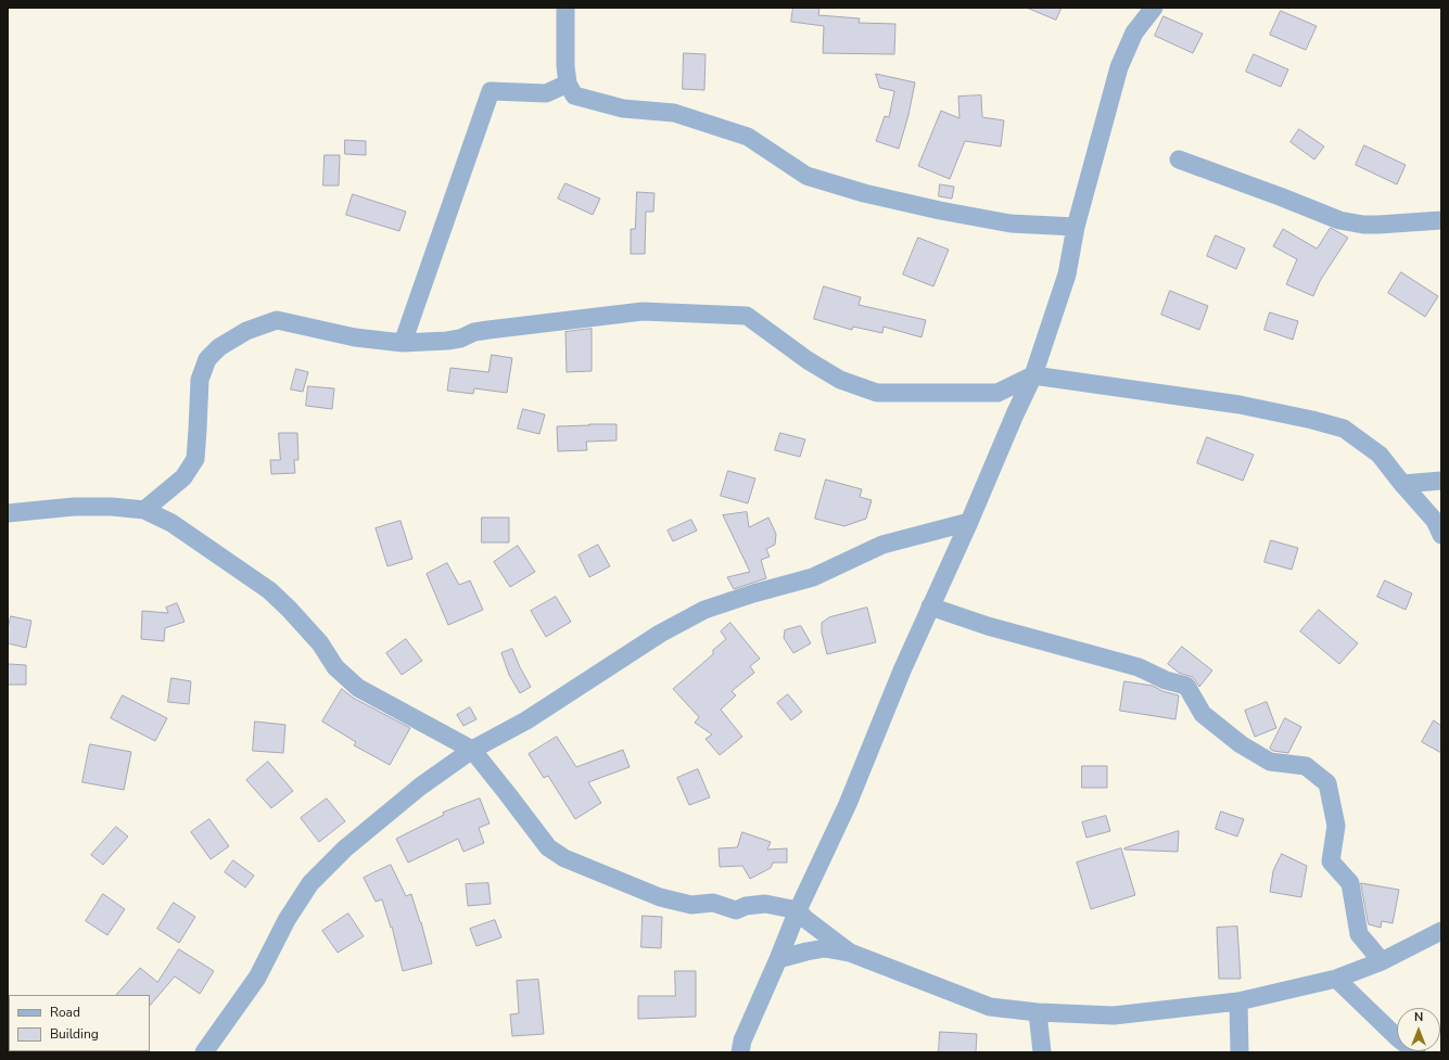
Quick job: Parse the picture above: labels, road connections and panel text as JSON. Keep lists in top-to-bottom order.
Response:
{
  "legend": ["Road", "Building"],
  "north": "top"
}
